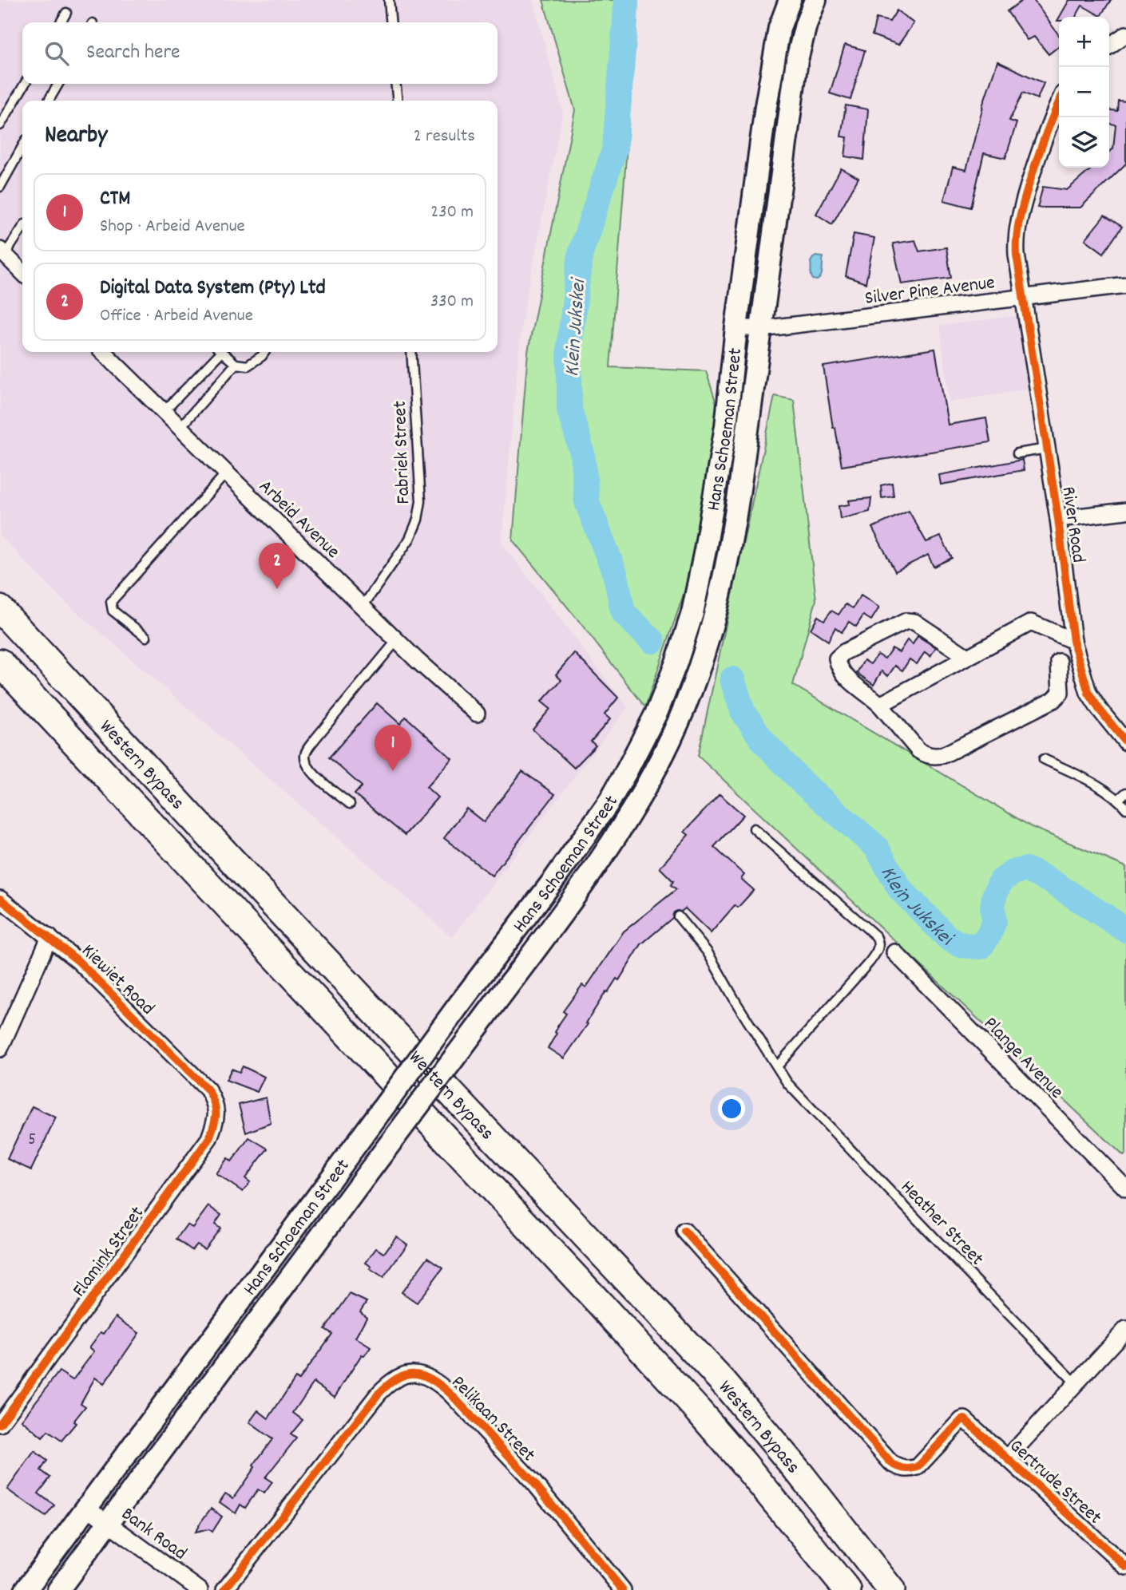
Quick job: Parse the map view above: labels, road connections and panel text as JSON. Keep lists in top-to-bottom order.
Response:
{
  "streets": {
    "highway": ["Western Bypass"],
    "main road": ["Hans Schoeman Street"],
    "street": [
      "Silver Pine Avenue",
      "Arbeid Avenue",
      "River Road",
      "Kiewiet Road",
      "Plange Avenue",
      "Flamink Street",
      "Pelikaan Street",
      "Gertrude Street",
      "Bank Road"
    ],
    "lane": ["Fabriek Street", "Heather Street"]
  },
  "crossings": [
    ["Silver Pine Avenue", "Hans Schoeman Street"],
    ["Silver Pine Avenue", "River Road"],
    ["Hans Schoeman Street", "Bank Road"],
    ["Fabriek Street", "Arbeid Avenue"],
    ["Kiewiet Road", "Flamink Street"]
  ],
  "water": ["Klein Jukskei"],
  "house_numbers": ["5"],
  "page": {
    "map_buttons": ["+", "−"],
    "search": "Search here",
    "heading": ["Nearby", "2 results"],
    "list": [
      {
        "mark": "1",
        "name": "CTM",
        "note": "Shop · Arbeid Avenue",
        "value": "230 m"
      },
      {
        "mark": "2",
        "name": "Digital Data System (Pty) Ltd",
        "note": "Office · Arbeid Avenue",
        "value": "330 m"
      }
    ],
    "pins": ["2", "1"]
  }
}
